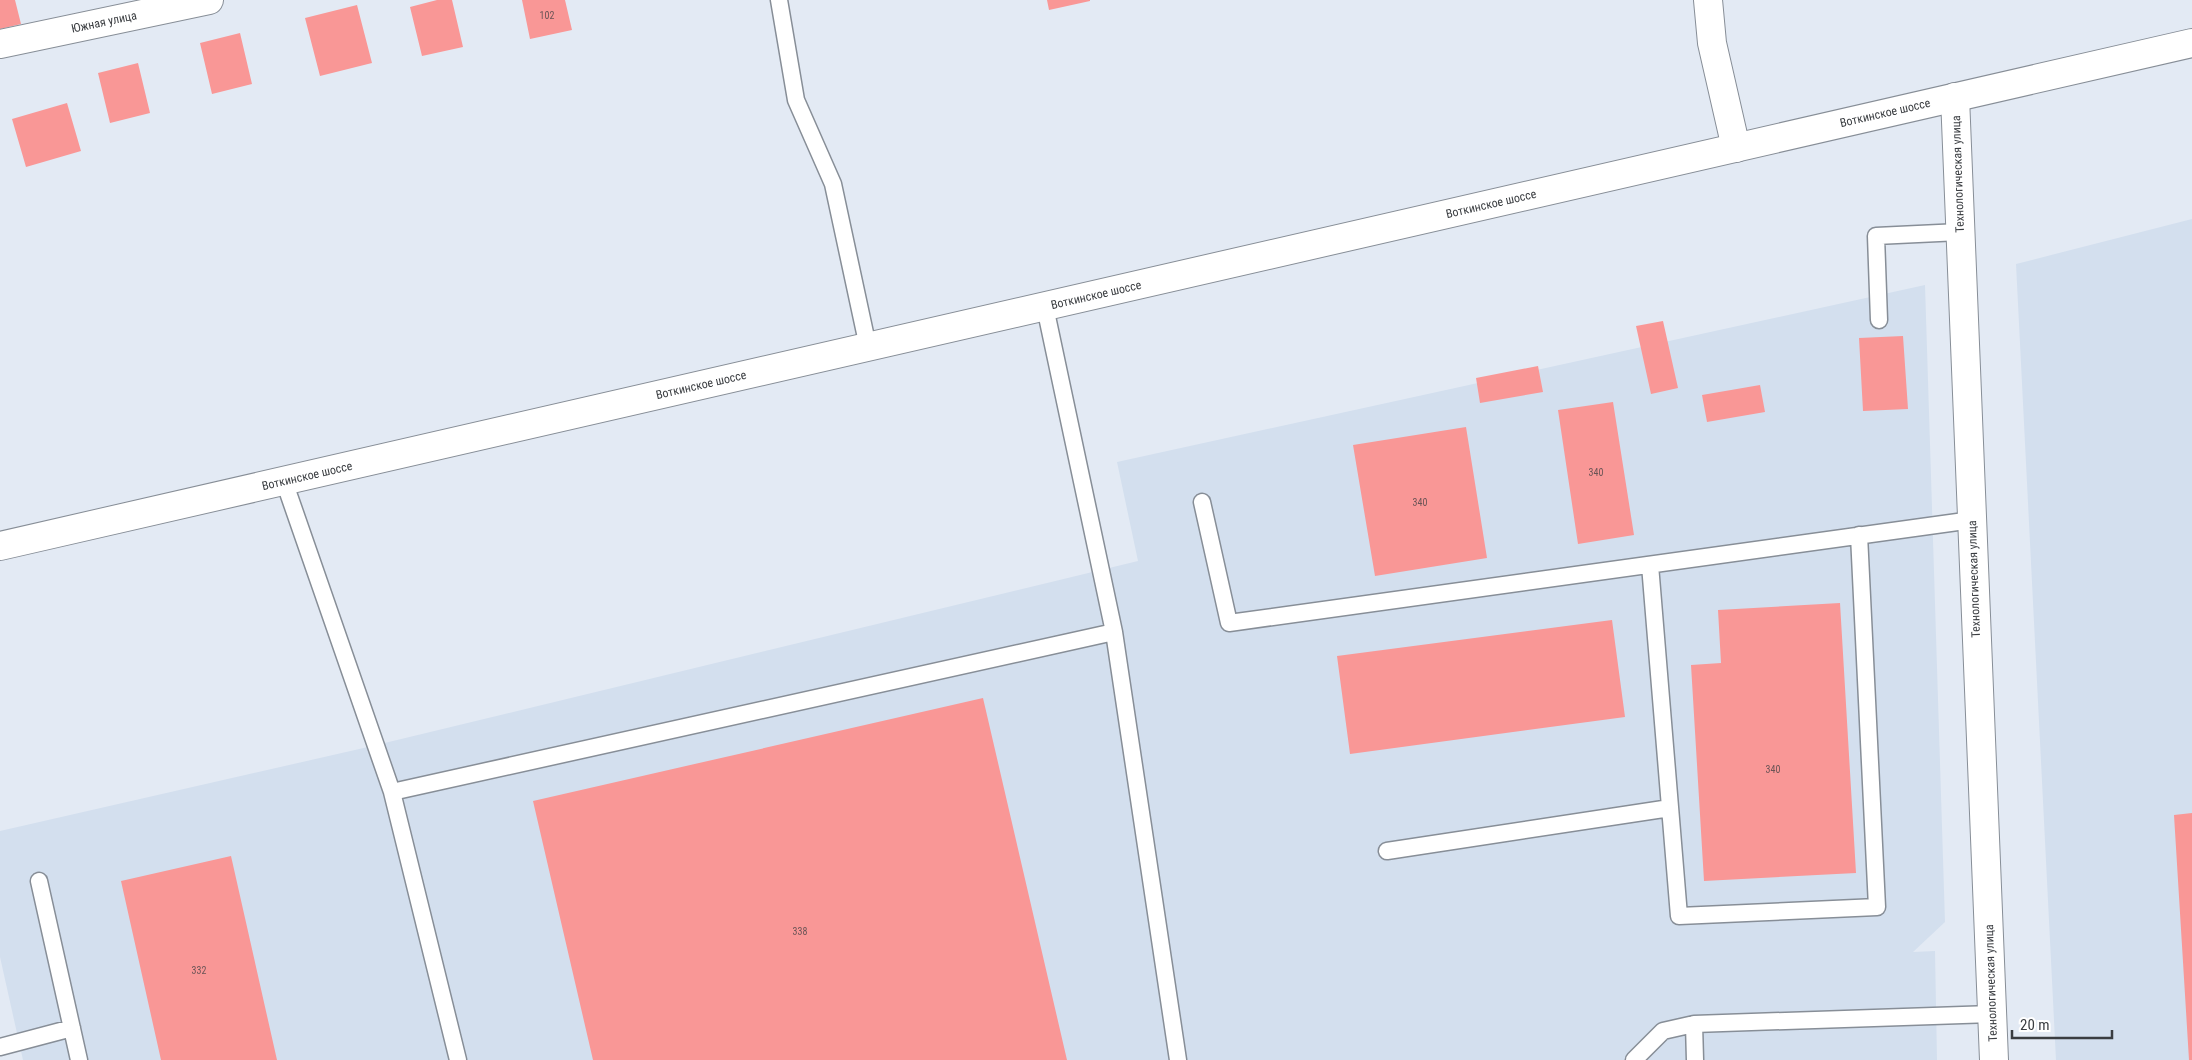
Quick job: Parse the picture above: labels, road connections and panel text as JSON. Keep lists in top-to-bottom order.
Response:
{
  "streets": {
    "main road": ["Южная улица", "Воткинское шоссе", "Технологическая улица"]
  },
  "crossings": [
    ["Воткинское шоссе", "Технологическая улица"]
  ],
  "house_numbers": [
    "102",
    "340",
    "340",
    "340",
    "338",
    "332"
  ],
  "scale_bar": "20 m"
}
